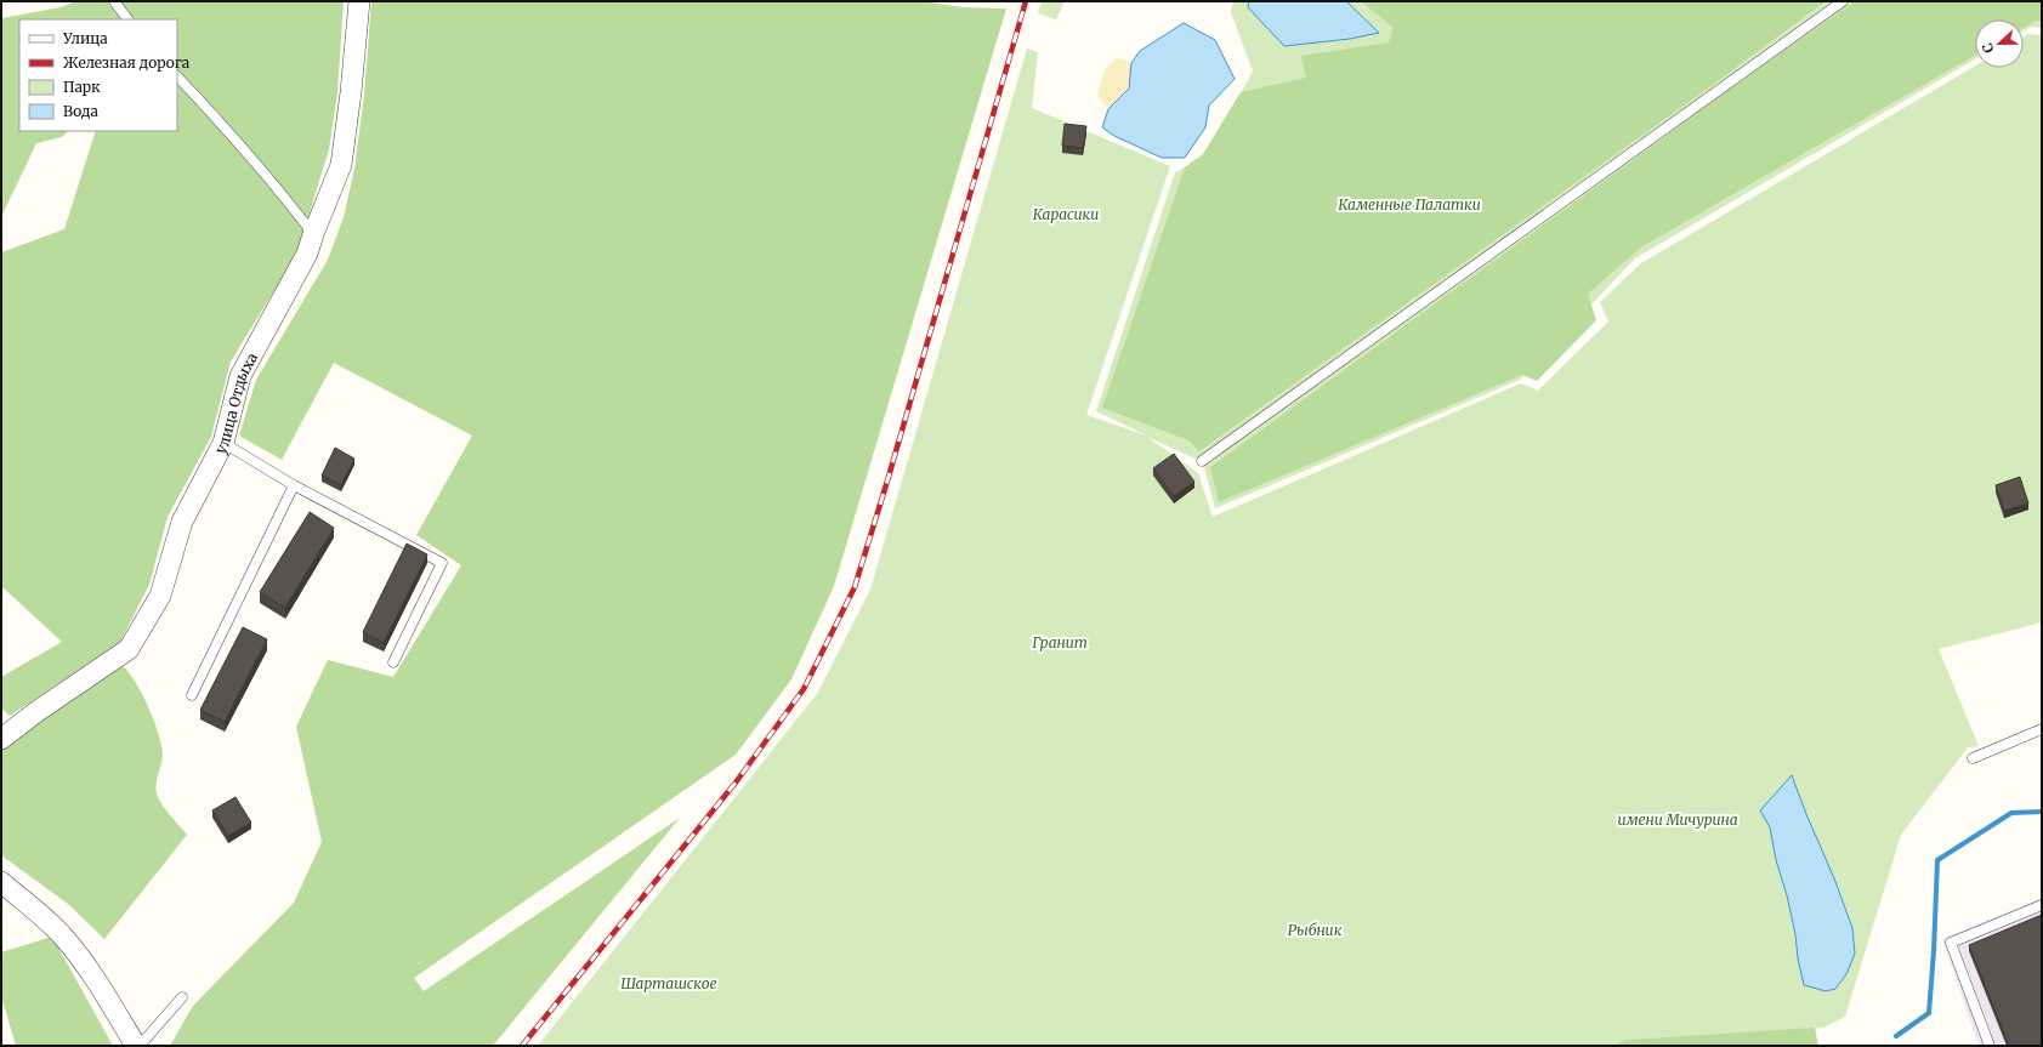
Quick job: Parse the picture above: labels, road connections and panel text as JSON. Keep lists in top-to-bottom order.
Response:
{
  "streets": {
    "street": ["улица Отдыха"]
  },
  "parks": [
    "Каменные Палатки",
    "Карасики",
    "Гранит",
    "имени Мичурина",
    "Рыбник",
    "Шарташское"
  ],
  "legend": [
    "Улица",
    "Железная дорога",
    "Парк",
    "Вода"
  ],
  "north": "left"
}
